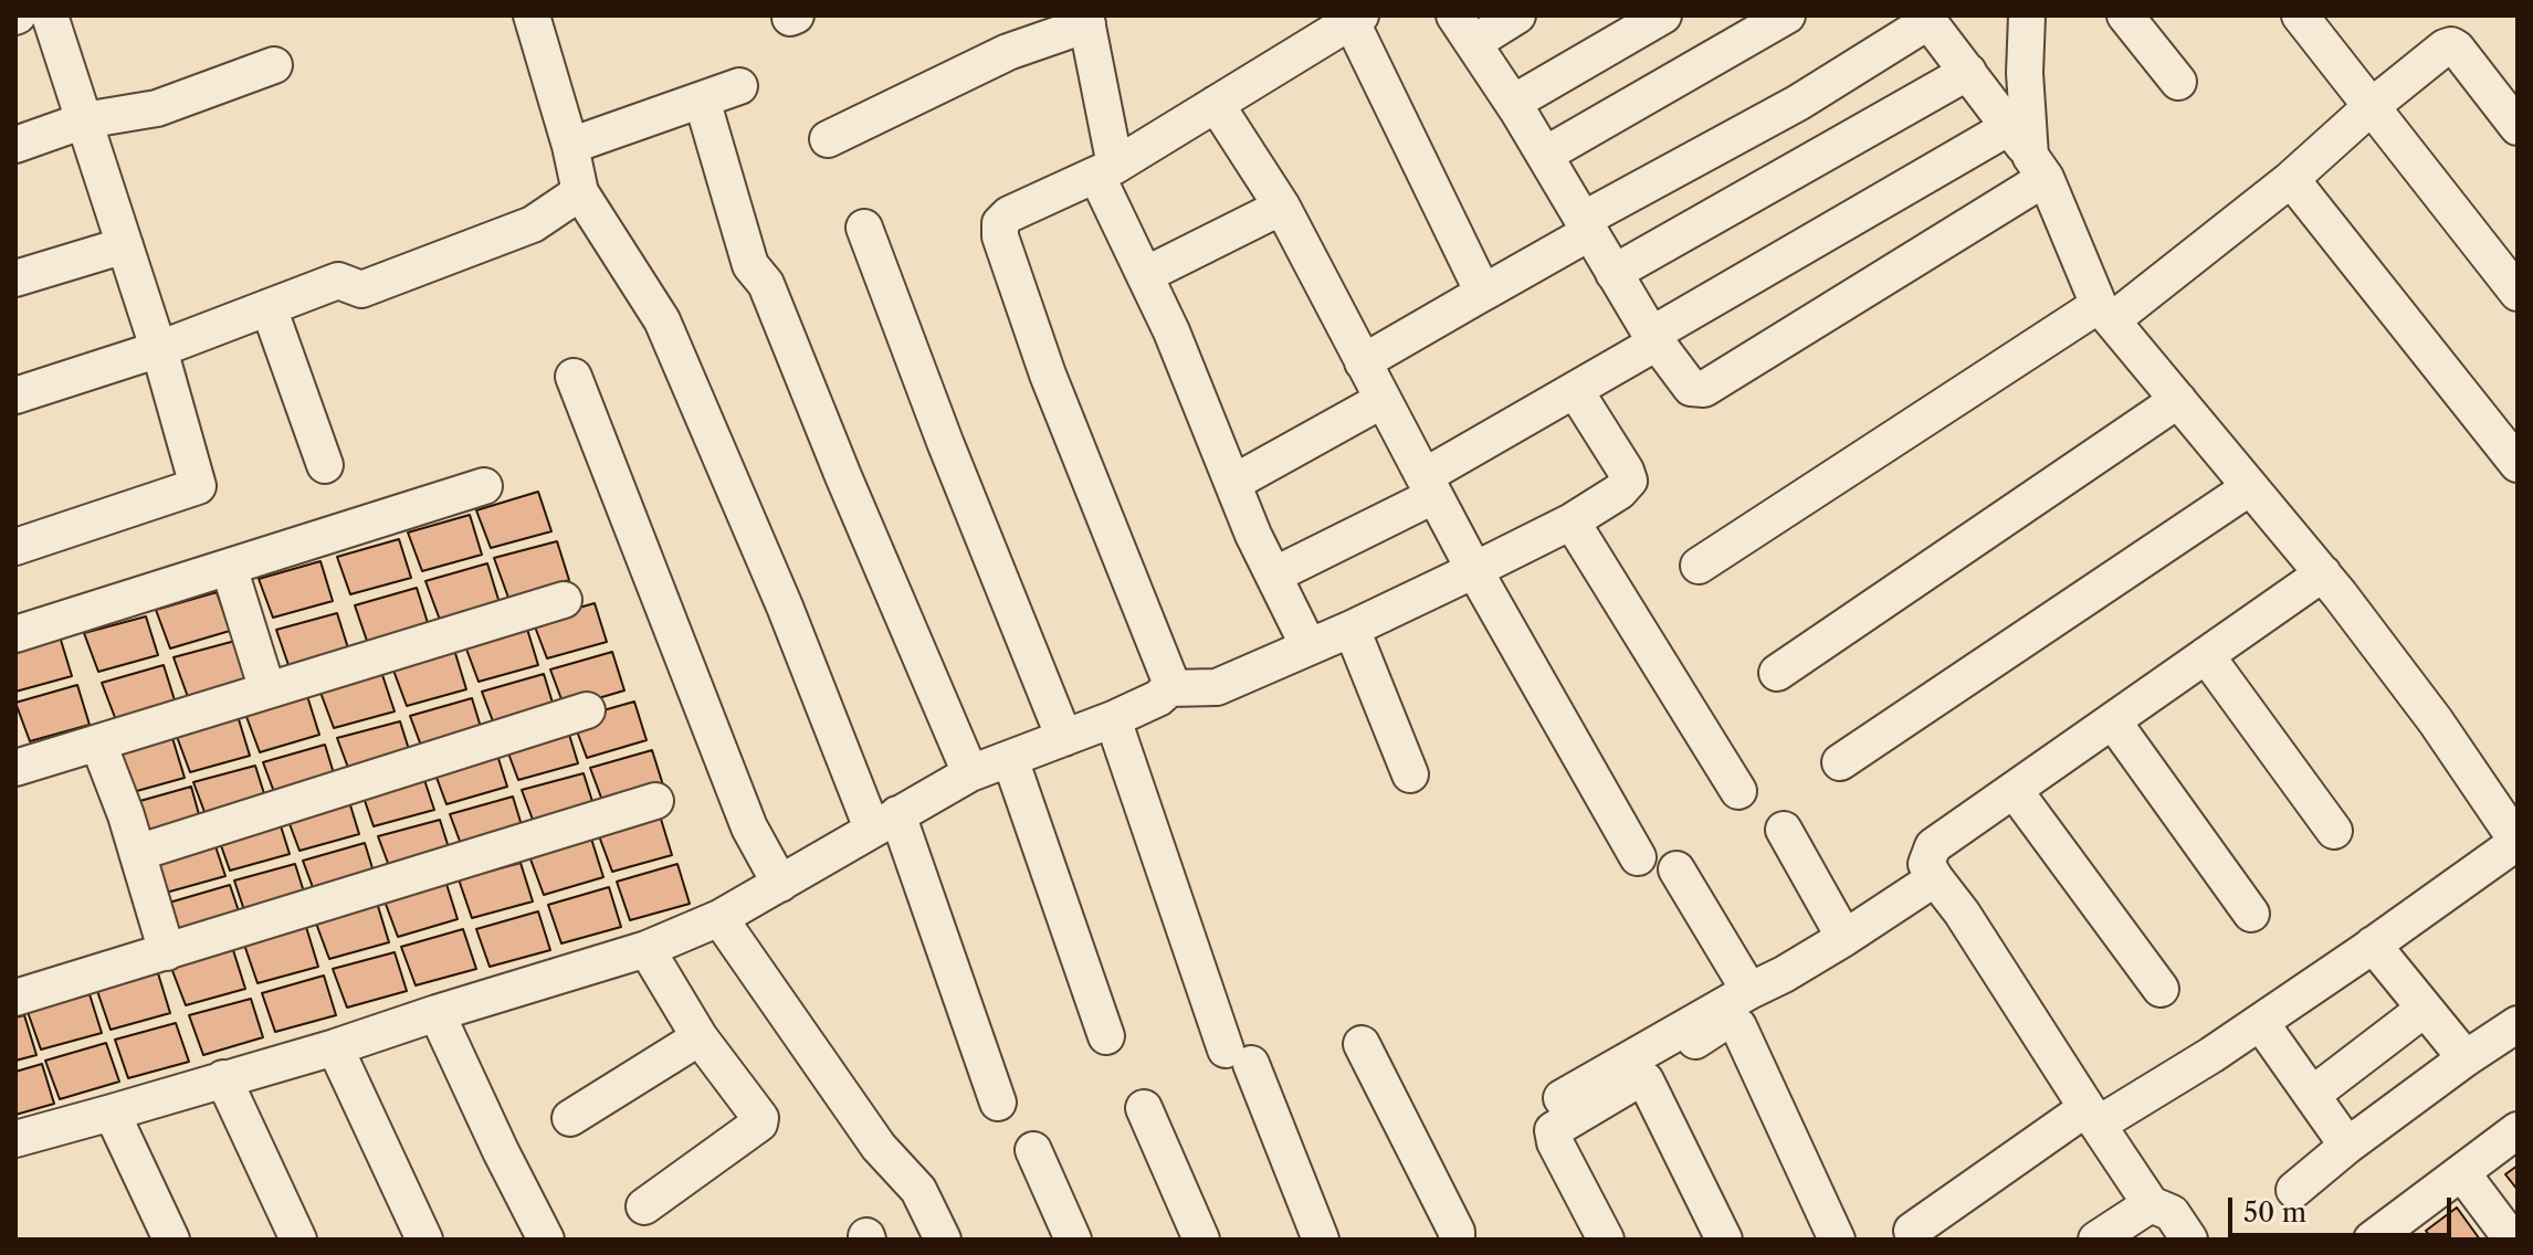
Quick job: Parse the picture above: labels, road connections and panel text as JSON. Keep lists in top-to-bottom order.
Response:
{
  "scale_bar": "50 m"
}
